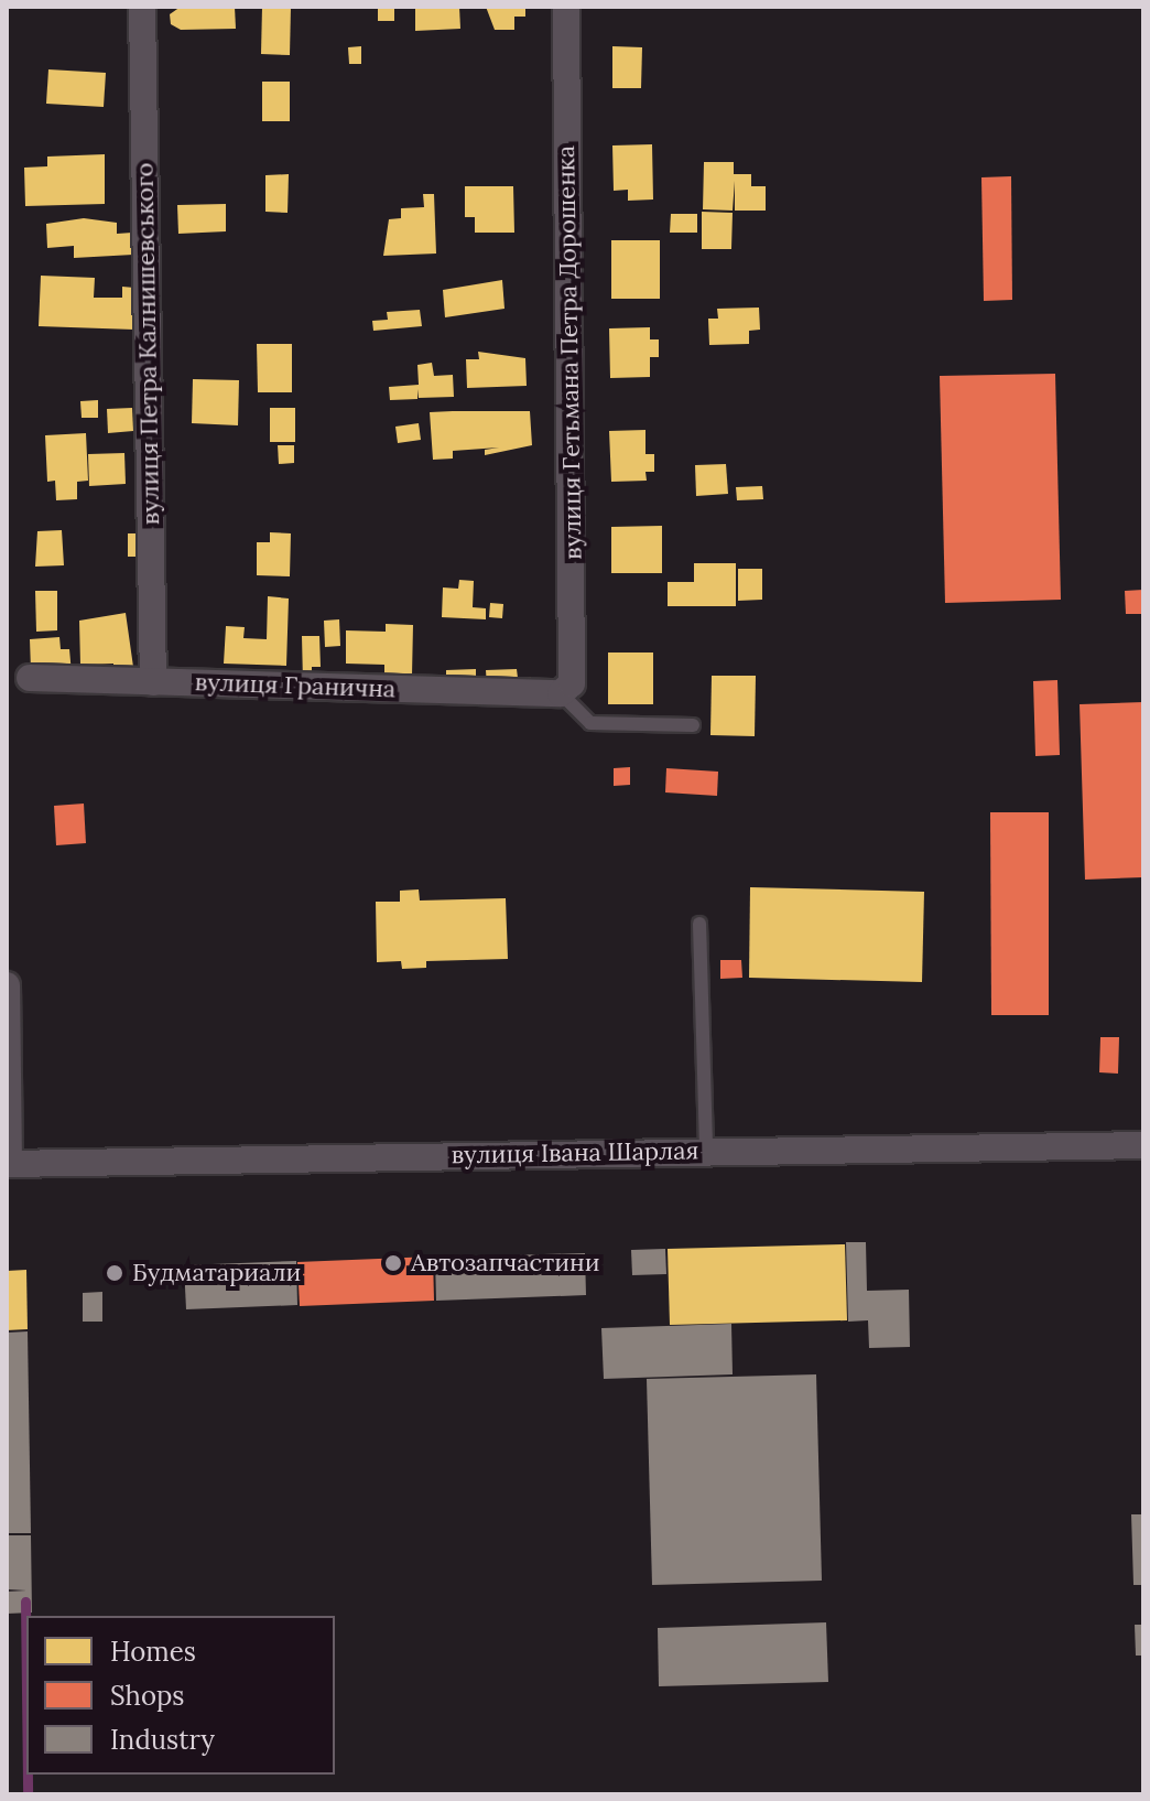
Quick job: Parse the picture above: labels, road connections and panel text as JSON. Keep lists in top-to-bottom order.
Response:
{
  "streets": {
    "street": [
      "вулиця Петра Калнишевського",
      "вулиця Гетьмана Петра Дорошенка",
      "вулиця Гранична",
      "вулиця Івана Шарлая"
    ]
  },
  "crossings": [
    ["вулиця Петра Калнишевського", "вулиця Гранична"],
    ["вулиця Гетьмана Петра Дорошенка", "вулиця Гранична"]
  ],
  "places": ["Автозапчастини", "Будматариали"],
  "legend": ["Homes", "Shops", "Industry"]
}
